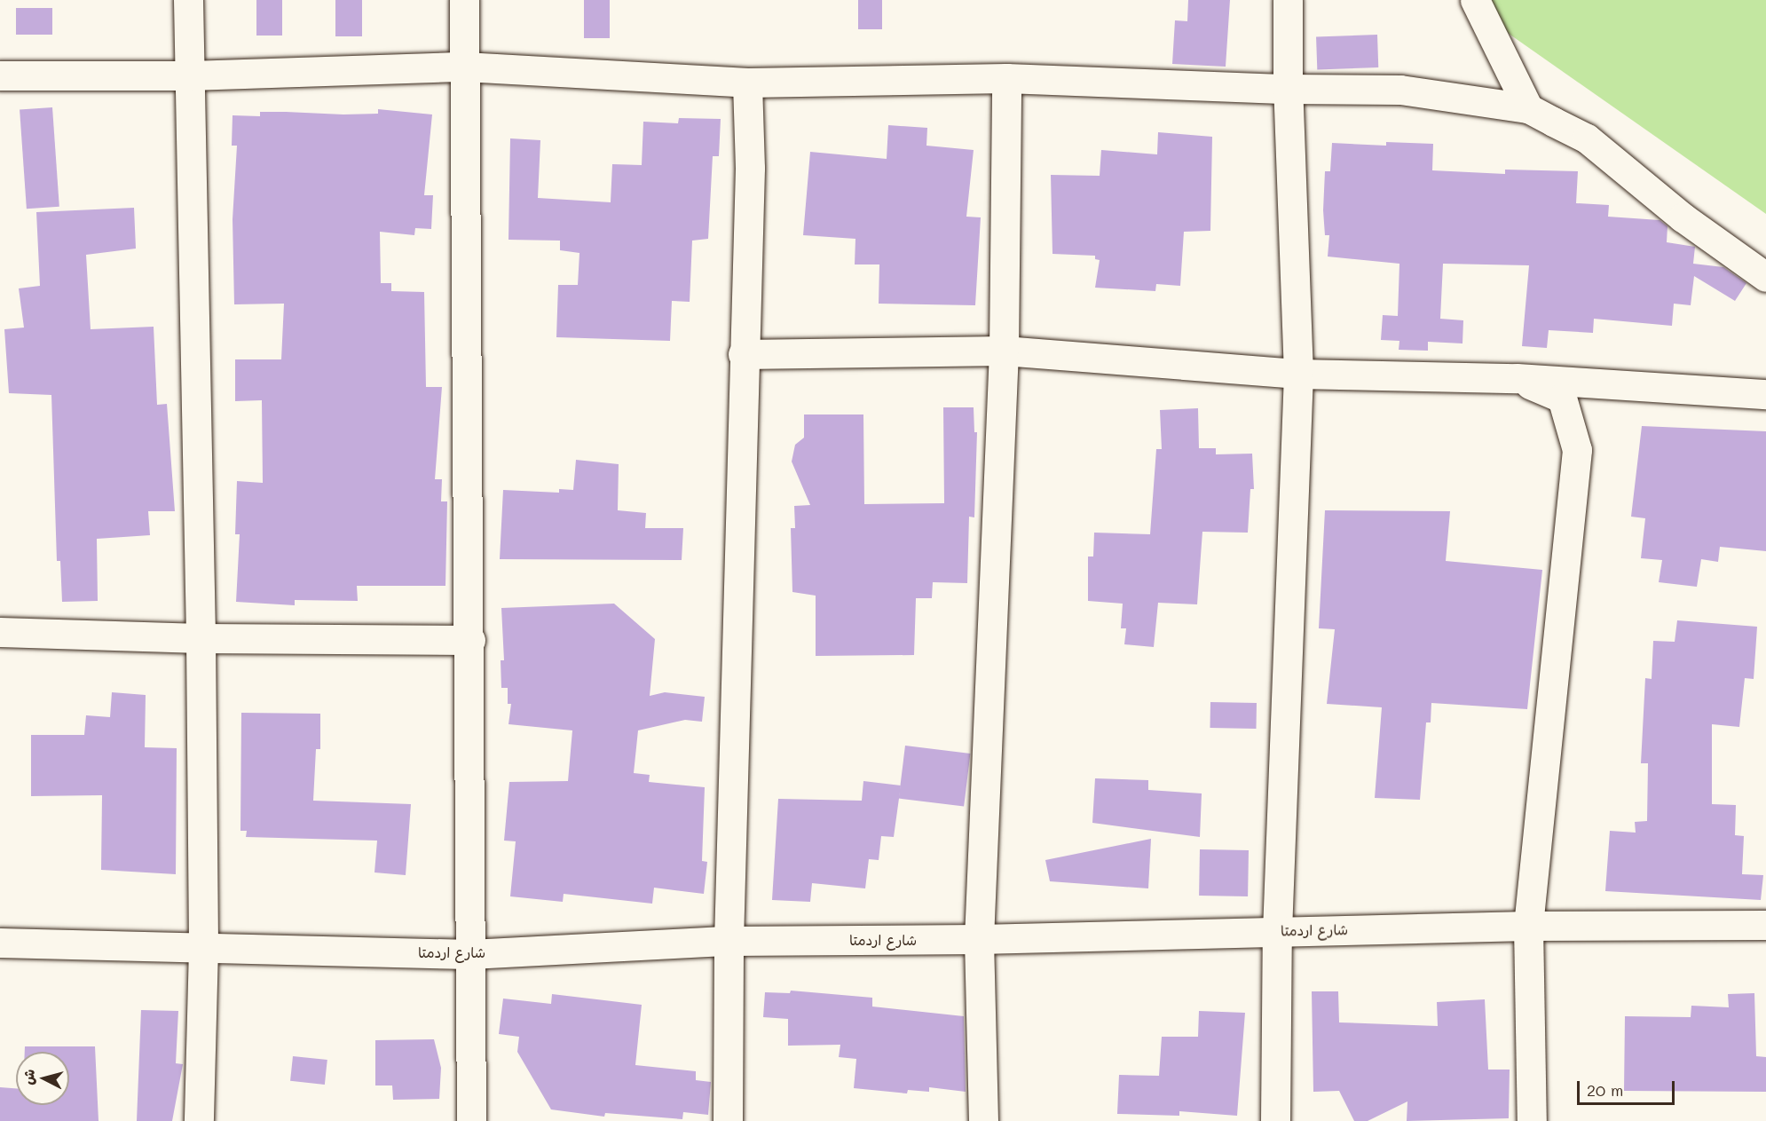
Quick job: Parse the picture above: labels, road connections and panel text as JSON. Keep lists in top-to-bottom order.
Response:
{
  "streets": {
    "street": ["شارع اردمتا"]
  },
  "scale_bar": "20 m",
  "north": "left"
}
